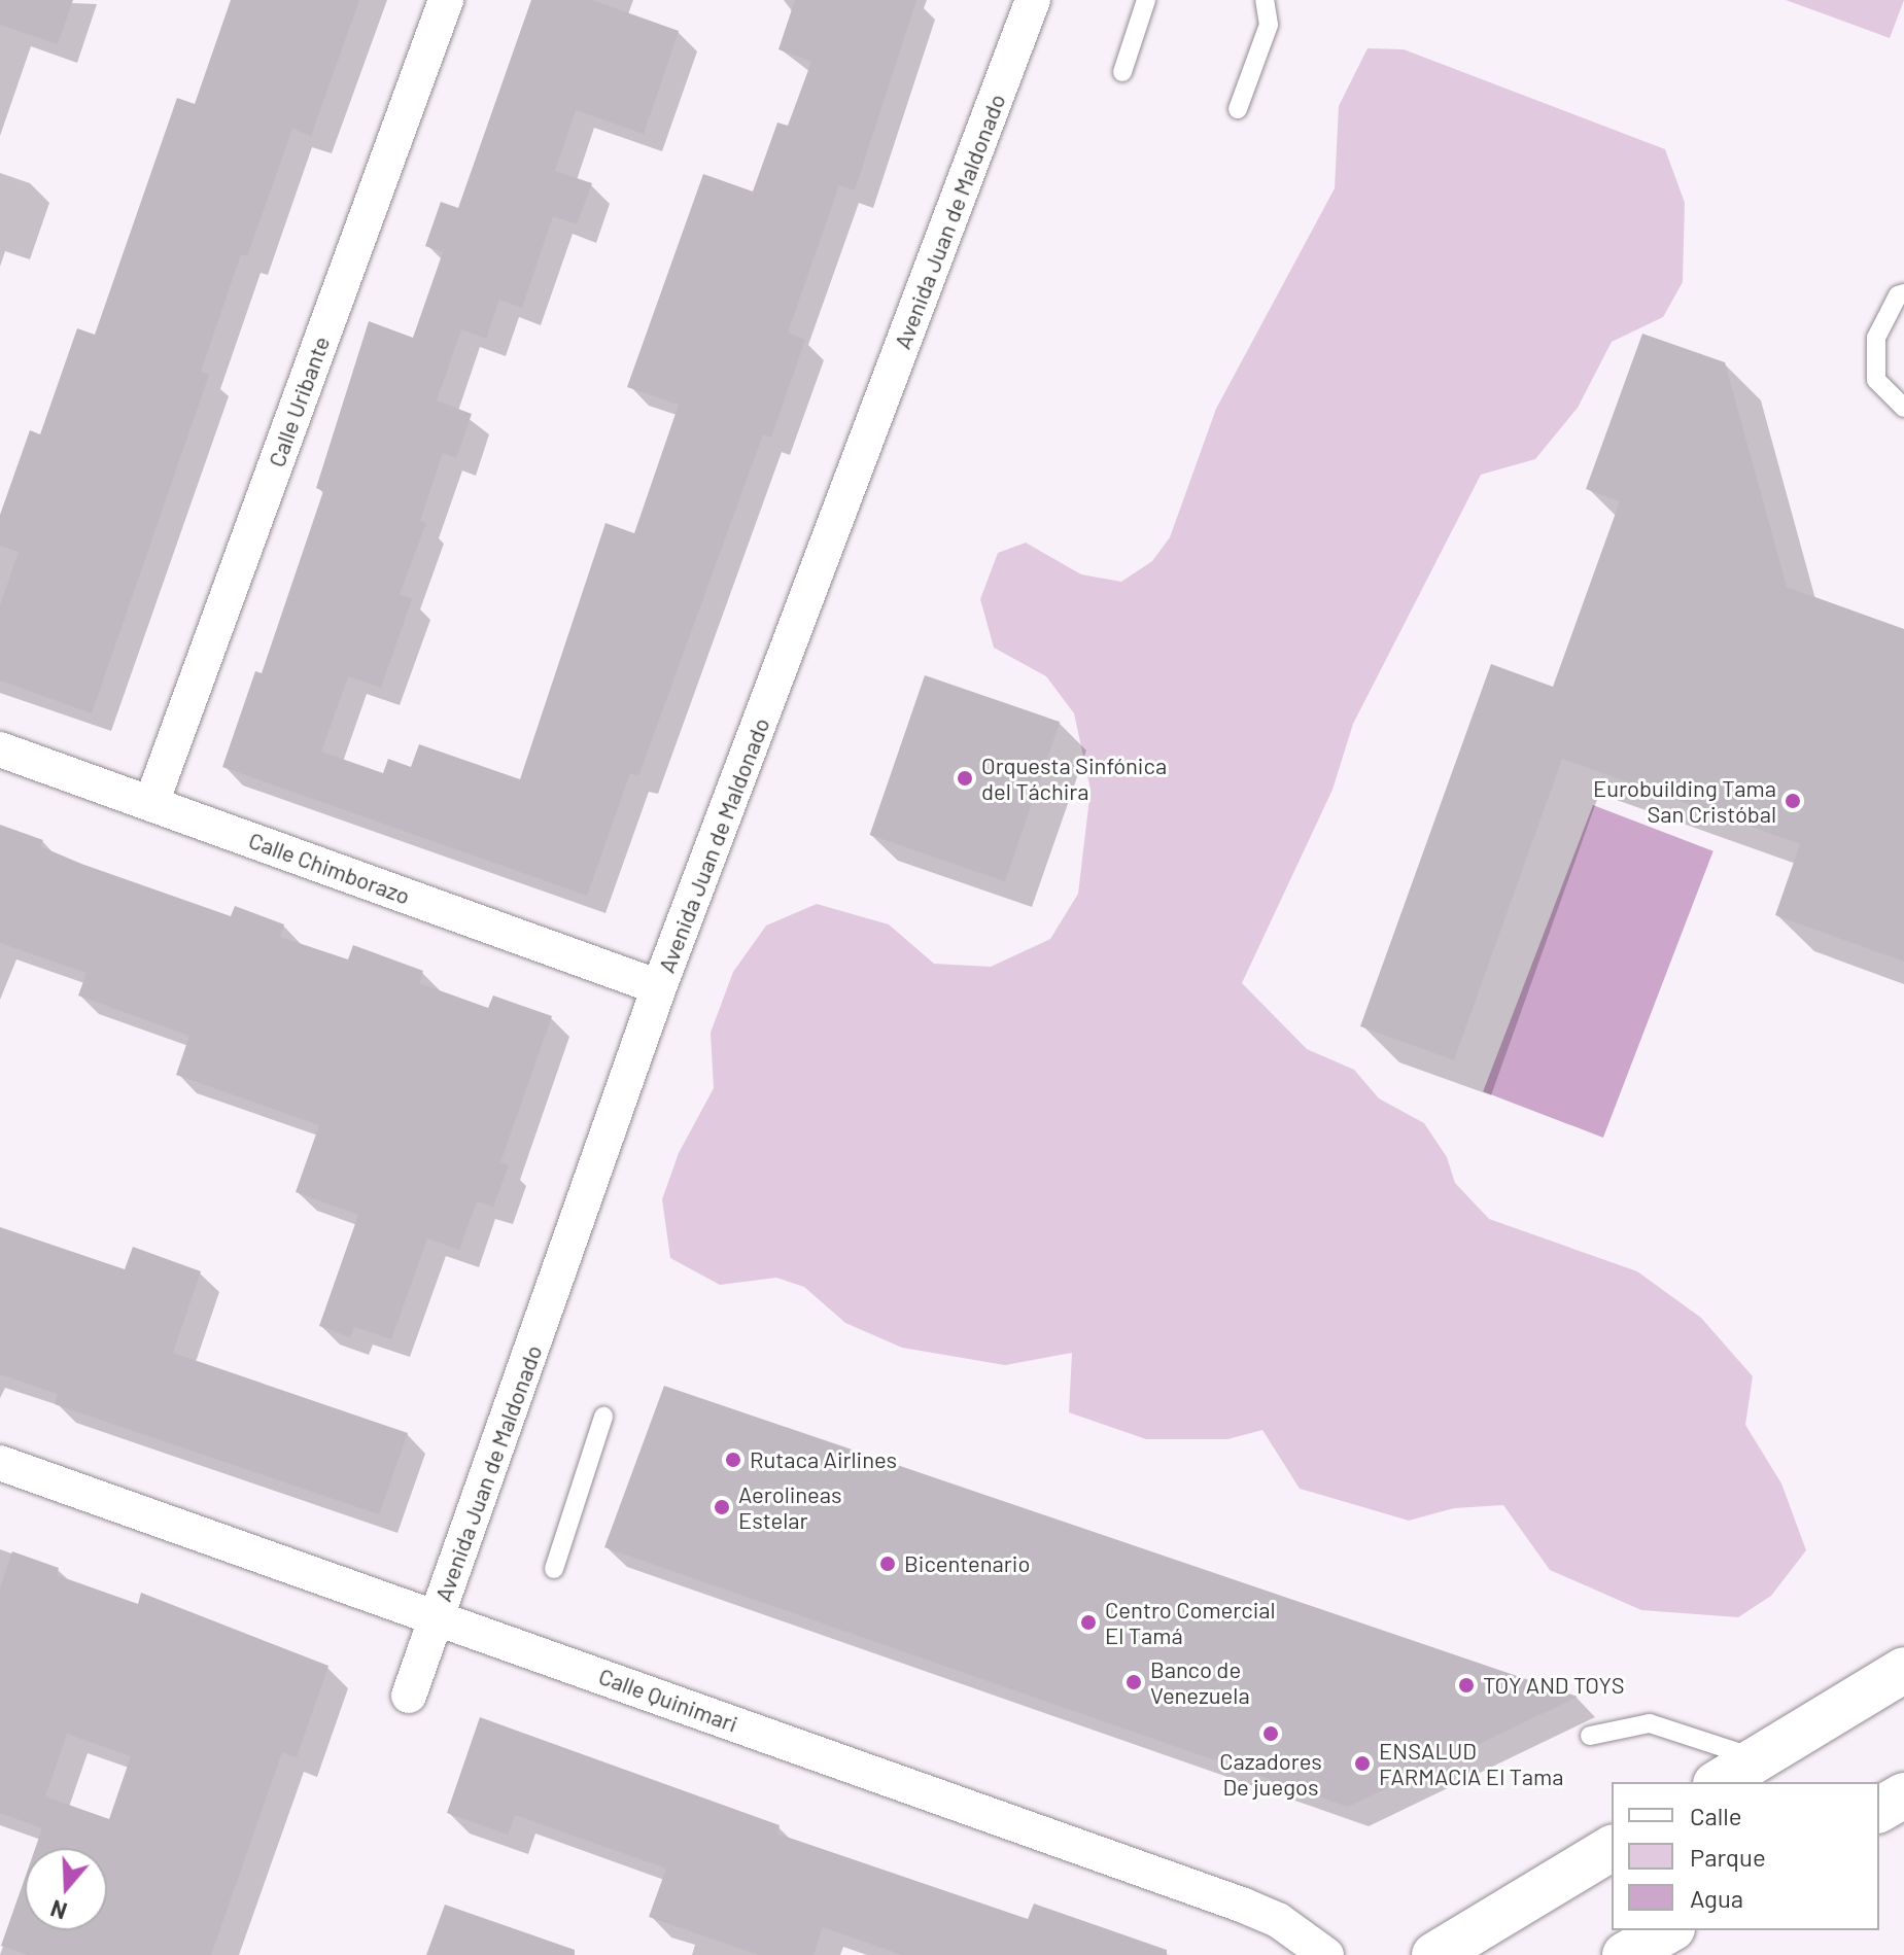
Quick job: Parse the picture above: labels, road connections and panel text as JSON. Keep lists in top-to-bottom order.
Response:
{
  "streets": {
    "street": [
      "Avenida Juan de Maldonado",
      "Calle Uribante",
      "Calle Chimborazo",
      "Calle Quinimari"
    ]
  },
  "crossings": [
    ["Avenida Juan de Maldonado", "Calle Chimborazo"],
    ["Avenida Juan de Maldonado", "Calle Quinimari"],
    ["Calle Uribante", "Calle Chimborazo"]
  ],
  "places": [
    "Orquesta Sinfónica del Táchira",
    "Eurobuilding Tama San Cristóbal",
    "Rutaca Airlines",
    "Aerolineas Estelar",
    "Bicentenario",
    "Centro Comercial El Tamá",
    "Banco de Venezuela",
    "TOY AND TOYS",
    "Cazadores De juegos",
    "ENSALUD FARMACIA El Tama"
  ],
  "legend": ["Calle", "Parque", "Agua"],
  "north": "bottom"
}
